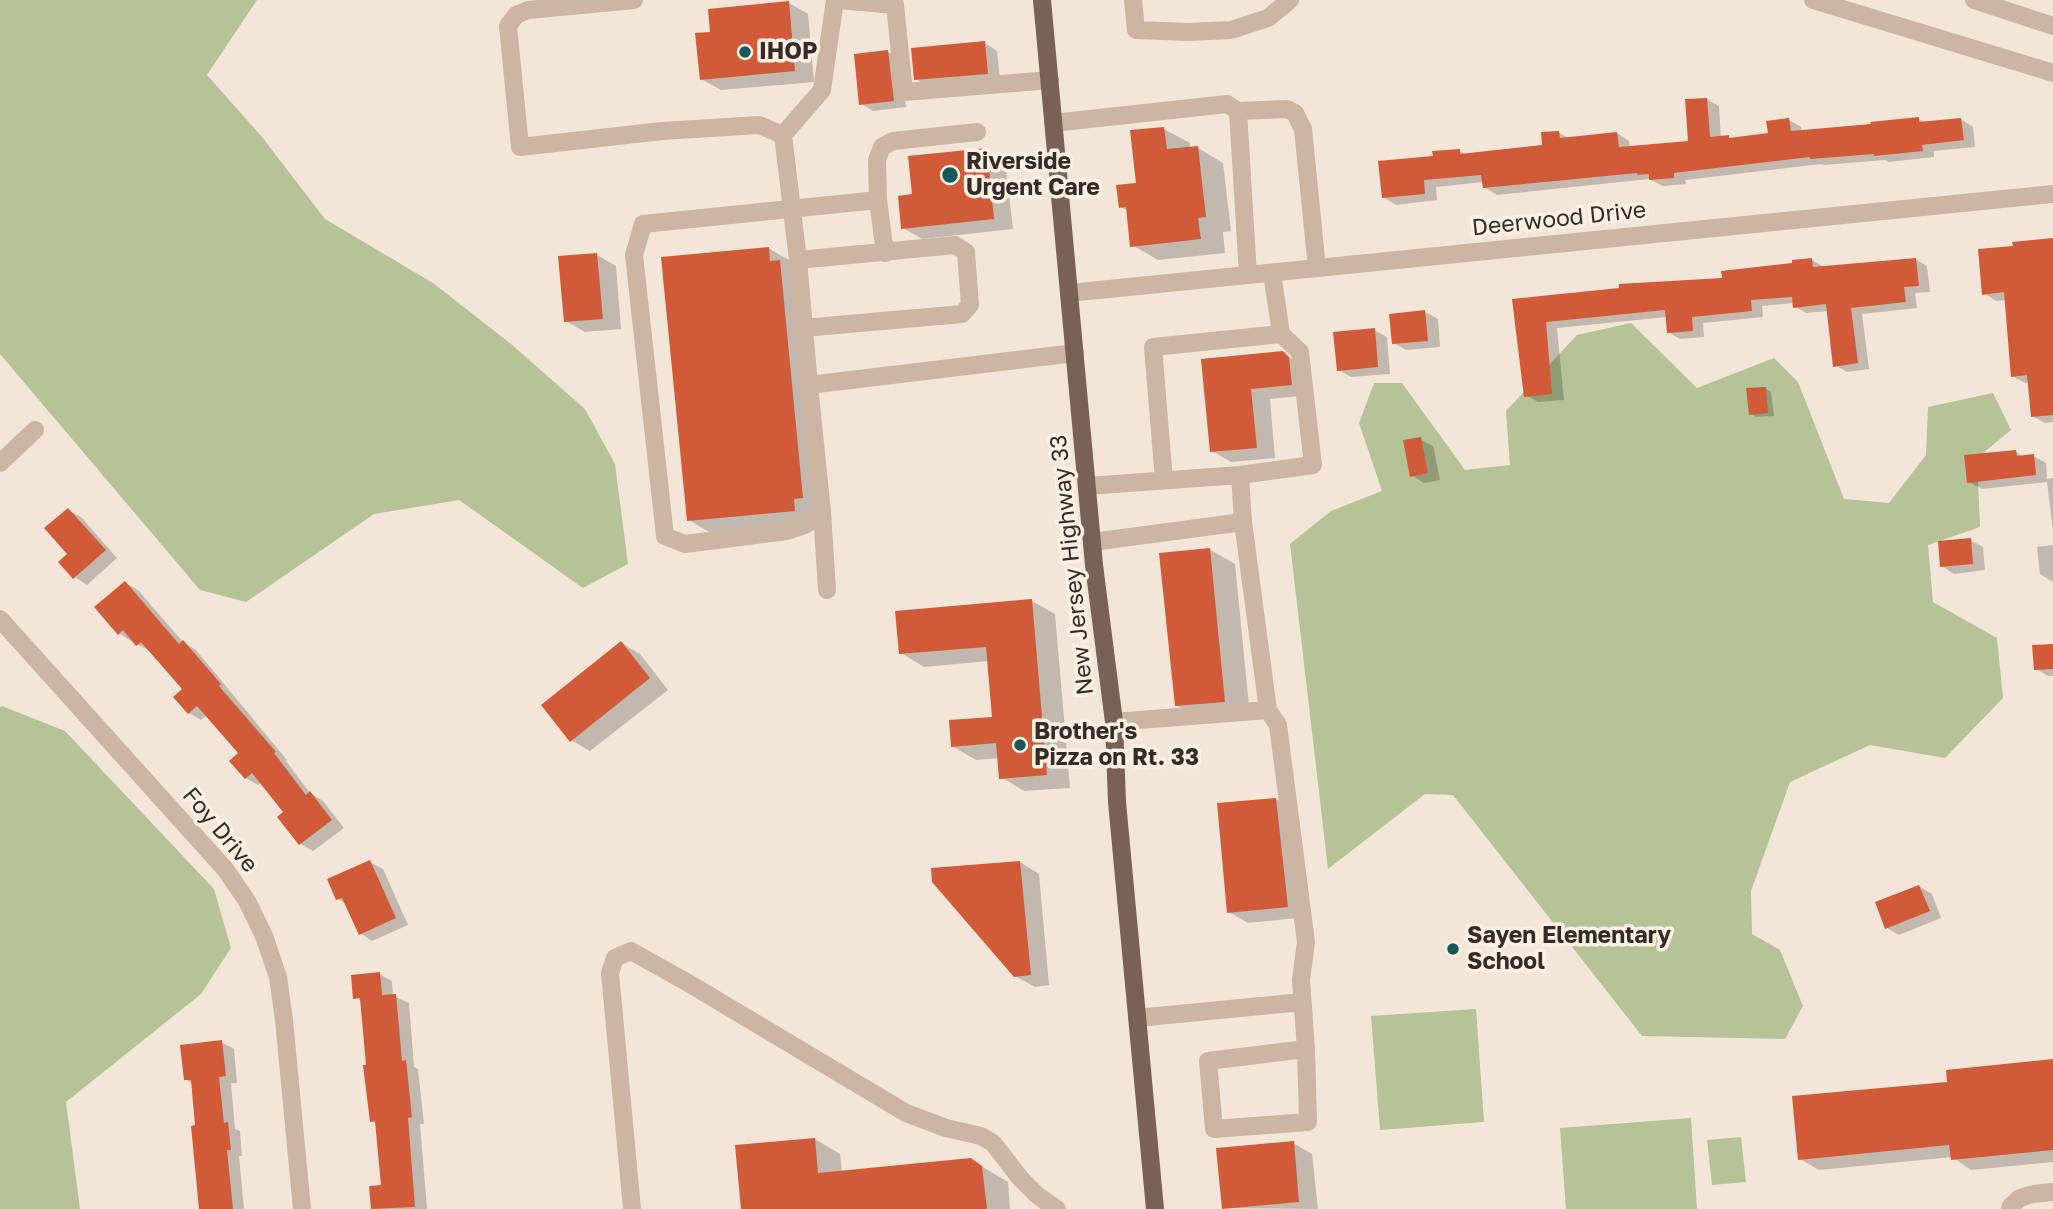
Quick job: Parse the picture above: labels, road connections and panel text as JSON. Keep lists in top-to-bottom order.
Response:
{
  "streets": {
    "main road": ["New Jersey Highway 33"],
    "street": ["Deerwood Drive", "Foy Drive"]
  },
  "crossings": [
    ["Deerwood Drive", "New Jersey Highway 33"]
  ],
  "places": [
    "IHOP",
    "Riverside Urgent Care",
    "Brother's Pizza on Rt. 33",
    "Sayen Elementary School"
  ]
}
